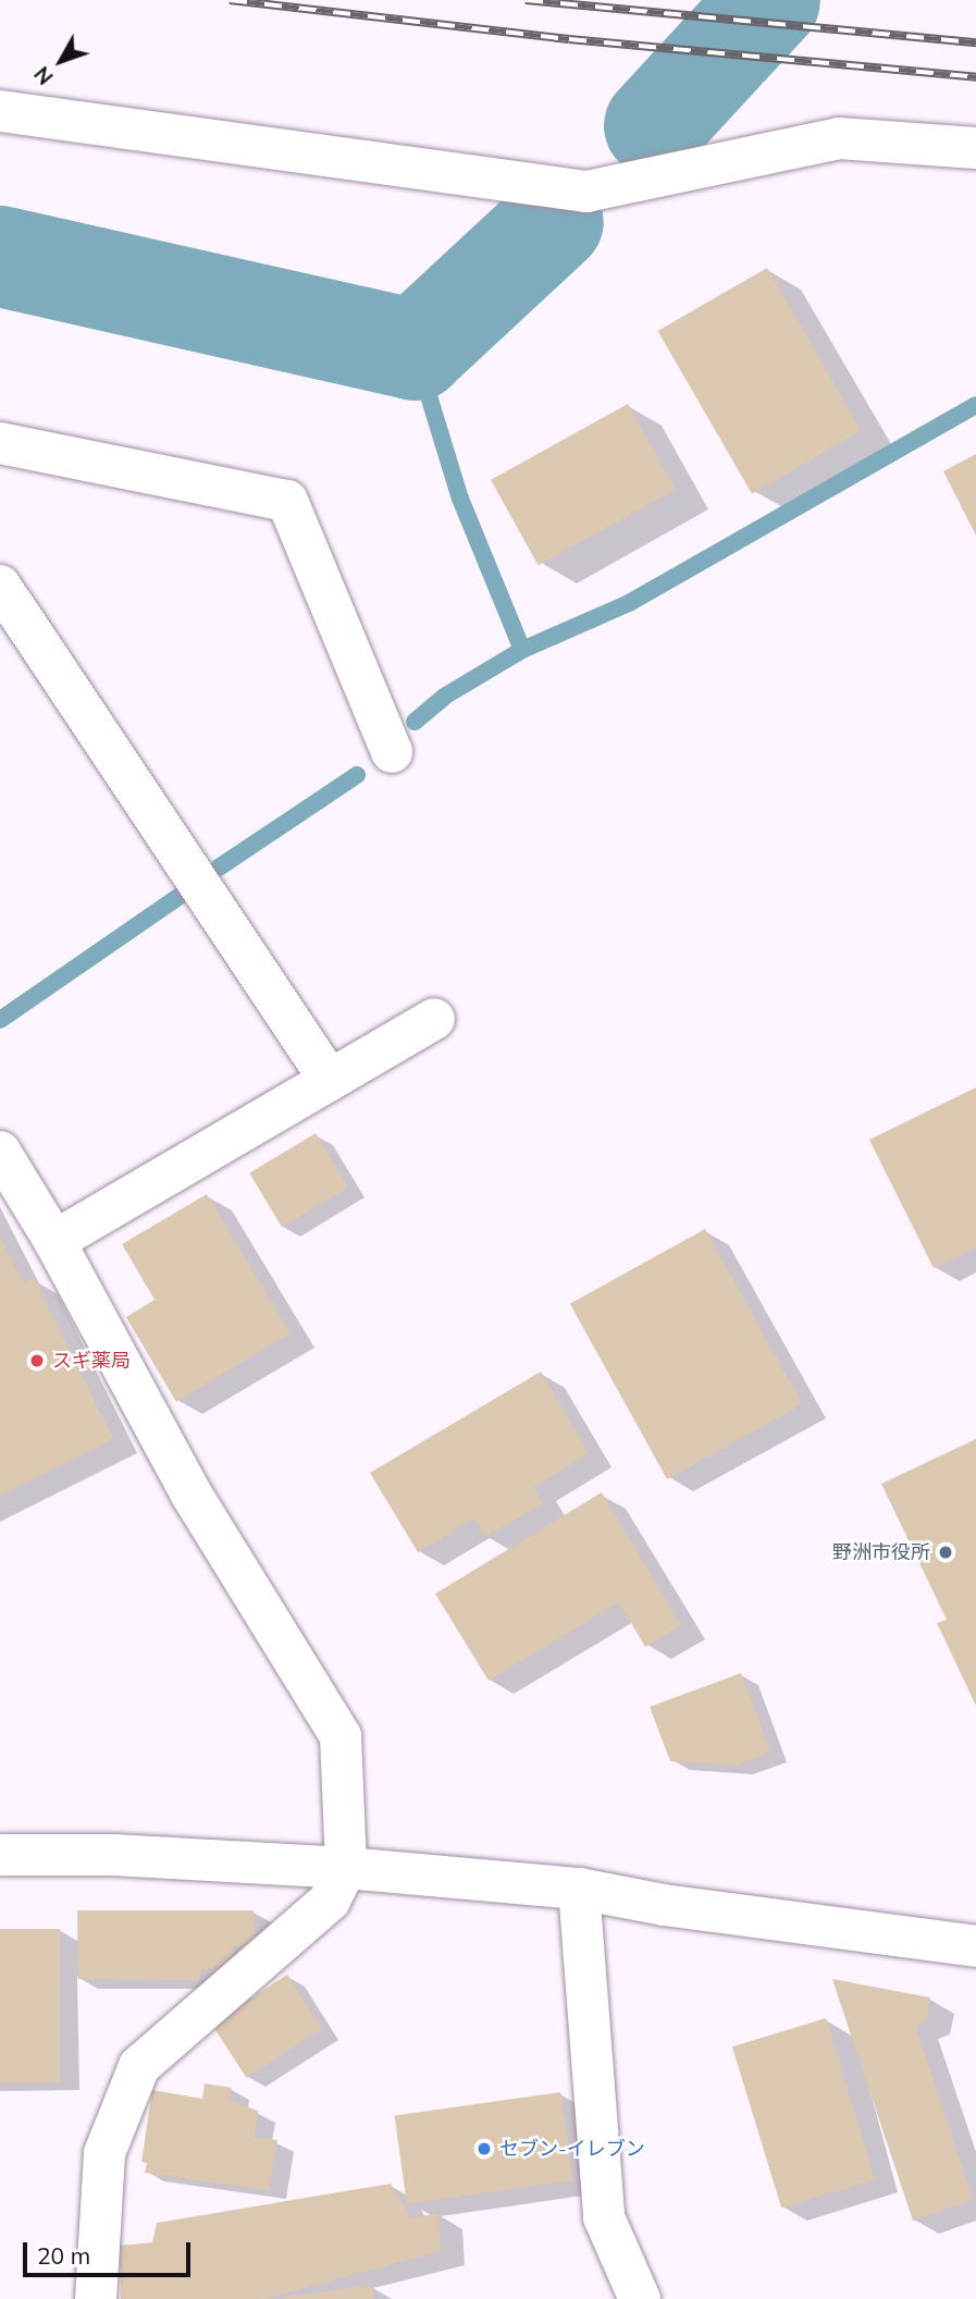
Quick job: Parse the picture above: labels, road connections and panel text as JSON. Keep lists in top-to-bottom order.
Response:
{
  "places": ["スギ薬局", "野洲市役所", "セブン-イレブン"],
  "scale_bar": "20 m",
  "north": "bottom left"
}
